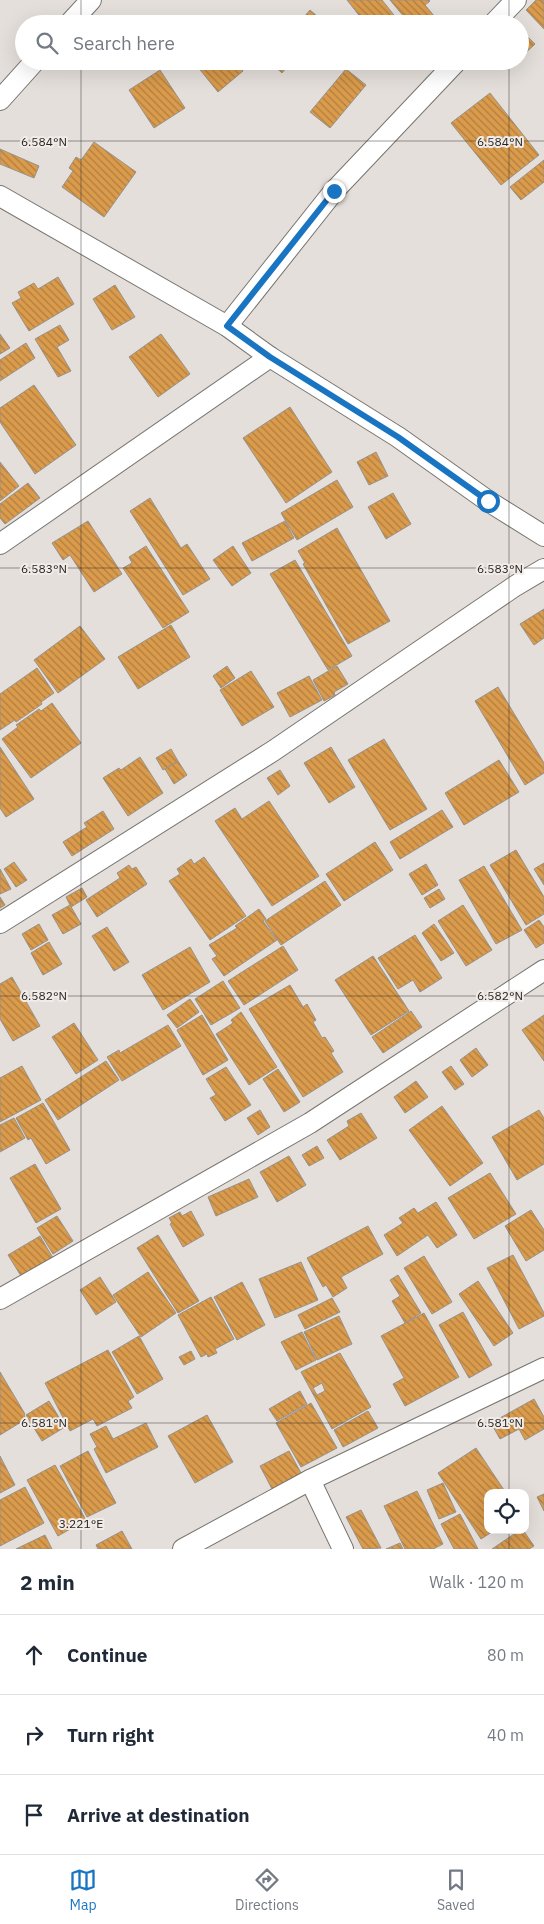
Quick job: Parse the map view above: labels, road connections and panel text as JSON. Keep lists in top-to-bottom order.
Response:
{
  "page": {
    "search": "Search here",
    "heading": ["2 min", "Walk · 120 m"],
    "list": [
      ["Continue", "80 m"],
      ["Turn right", "40 m"],
      "Arrive at destination"
    ],
    "nav": ["Map", "Directions", "Saved"]
  },
  "coordinates": [
    "6.584°N",
    "6.583°N",
    "6.582°N",
    "6.581°N",
    "3.221°E"
  ]
}
